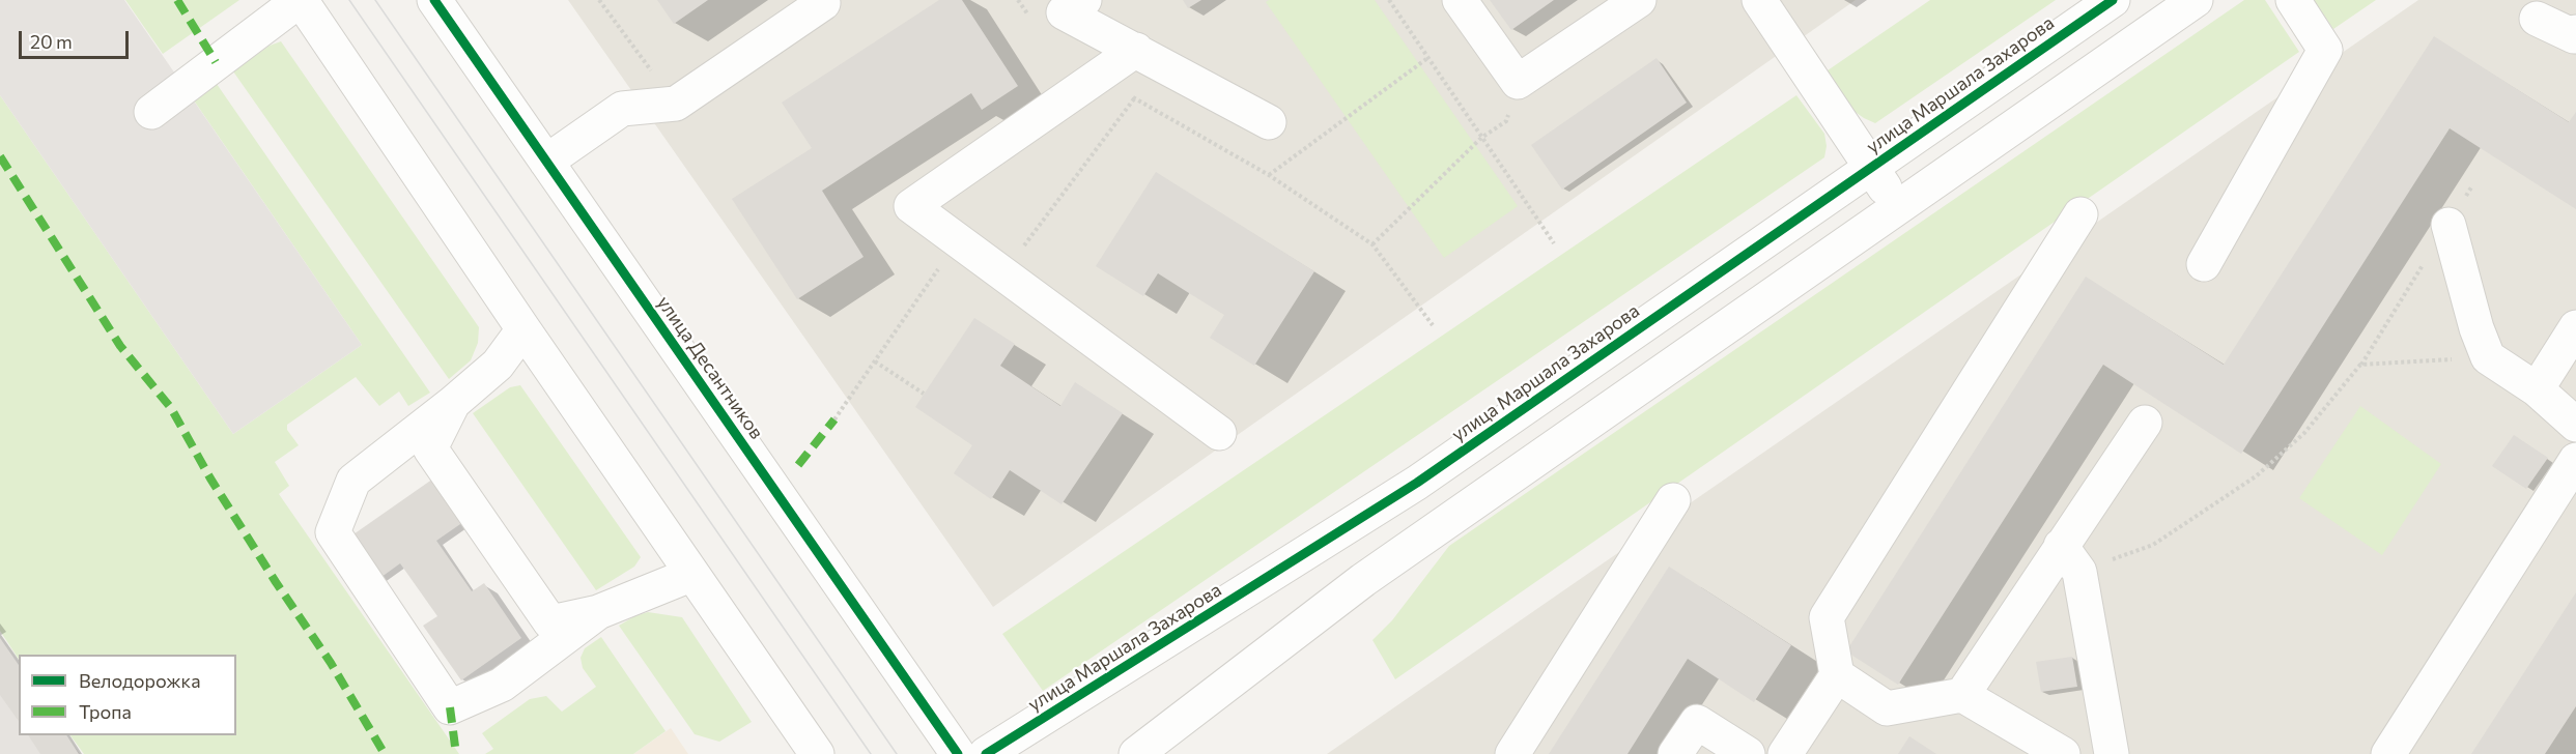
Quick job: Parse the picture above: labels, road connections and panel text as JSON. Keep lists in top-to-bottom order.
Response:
{
  "streets": {
    "street": ["улица Маршала Захарова", "улица Десантников"]
  },
  "legend": ["Велодорожка", "Тропа"],
  "scale_bar": "20 m"
}
